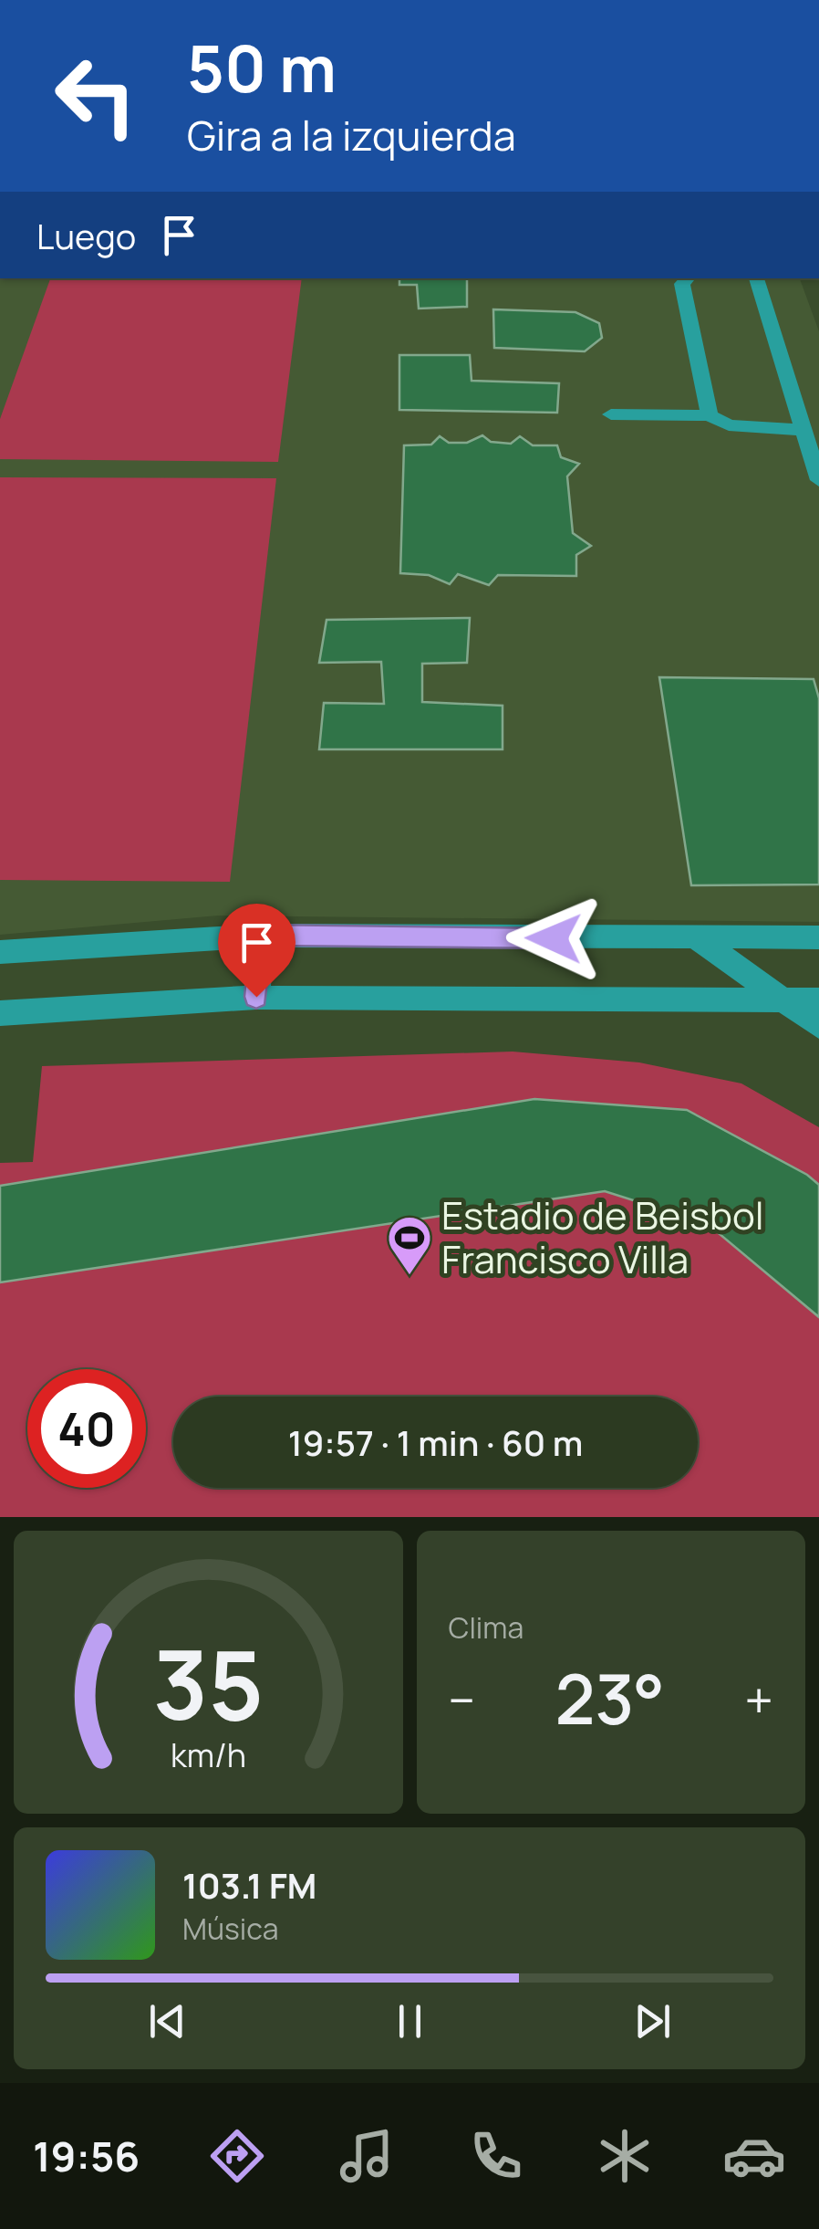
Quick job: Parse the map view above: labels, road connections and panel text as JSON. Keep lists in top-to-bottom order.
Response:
{
  "places": {
    "sports": ["Estadio de Beisbol Francisco Villa"]
  },
  "page": {
    "turn": ["50 m", "Gira a la izquierda"],
    "then": "Luego",
    "limit": "40",
    "trip": "19:57 · 1 min · 60 m",
    "tile": "Clima",
    "heat": ["−", "23°", "+"],
    "song": ["103.1 FM", "Música"],
    "tabs": "19:56",
    "gauge": ["35", "km/h"]
  }
}
